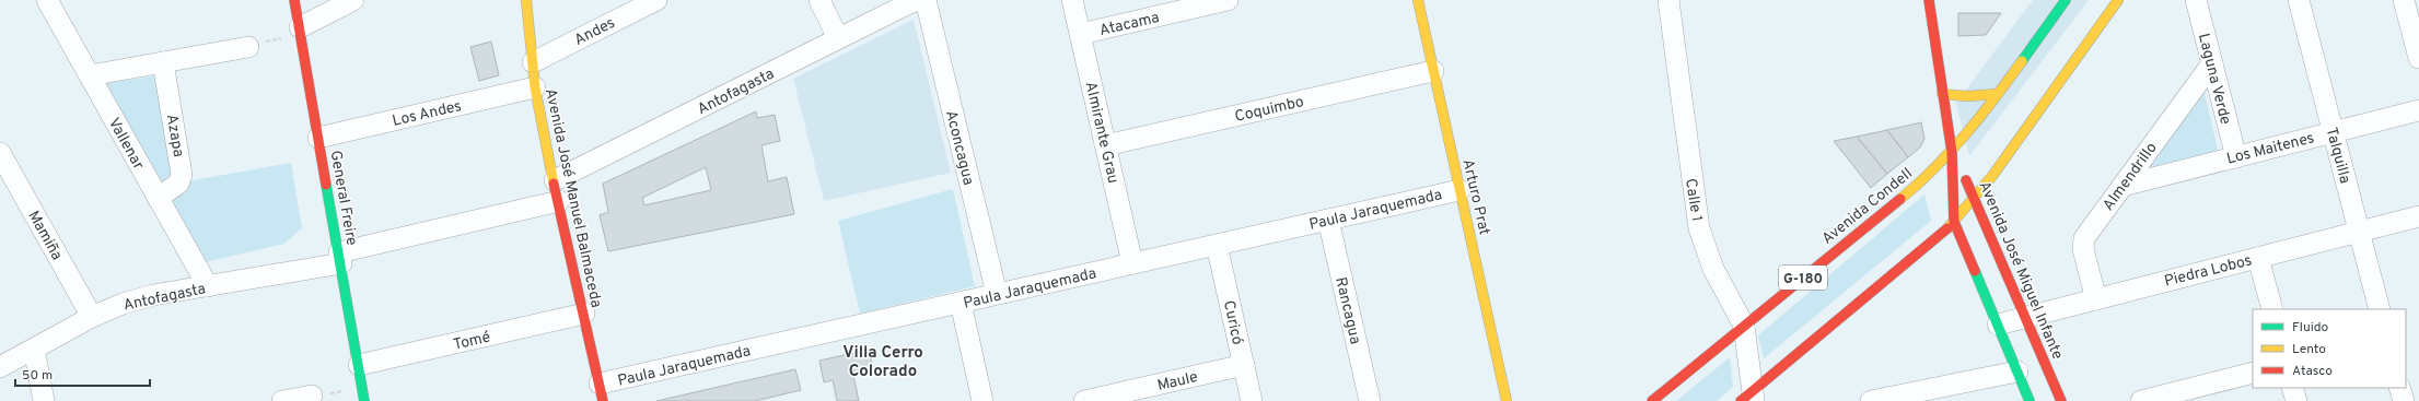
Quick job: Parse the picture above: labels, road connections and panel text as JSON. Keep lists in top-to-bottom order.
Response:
{
  "streets": {
    "main road": [
      "Arturo Prat",
      "General Freire",
      "Avenida José Manuel Balmaceda",
      "Avenida Condell",
      "Avenida José Miguel Infante",
      "G-180"
    ],
    "street": [
      "Atacama",
      "Andes",
      "Laguna Verde",
      "Antofagasta",
      "Coquimbo",
      "Los Andes",
      "Almirante Grau",
      "Azapa",
      "Vallenar",
      "Aconcagua",
      "Los Maitenes",
      "Talquilla",
      "Almendrillo",
      "Calle 1",
      "Paula Jaraquemada",
      "Mamiña",
      "Piedra Lobos",
      "Rancagua",
      "Curicó",
      "Tomé",
      "Maule"
    ]
  },
  "crossings": [
    ["Atacama", "Almirante Grau"],
    ["Andes", "Avenida José Manuel Balmaceda"],
    ["Laguna Verde", "Los Maitenes"],
    ["Laguna Verde", "Almendrillo"],
    ["Antofagasta", "Vallenar"],
    ["Antofagasta", "General Freire"],
    ["Antofagasta", "Avenida José Manuel Balmaceda"],
    ["Antofagasta", "Mamiña"],
    ["Coquimbo", "Almirante Grau"],
    ["Coquimbo", "Arturo Prat"],
    ["Los Andes", "General Freire"],
    ["Los Andes", "Avenida José Manuel Balmaceda"],
    ["Almirante Grau", "Paula Jaraquemada"],
    ["Azapa", "Vallenar"],
    ["Aconcagua", "Paula Jaraquemada"],
    ["Los Maitenes", "Talquilla"],
    ["Los Maitenes", "Almendrillo"],
    ["Talquilla", "Piedra Lobos"],
    ["Almendrillo", "Piedra Lobos"],
    ["Arturo Prat", "Paula Jaraquemada"],
    ["General Freire", "Tomé"],
    ["Avenida José Manuel Balmaceda", "Paula Jaraquemada"],
    ["Avenida José Manuel Balmaceda", "Tomé"],
    ["Calle 1", "Avenida Condell"],
    ["Avenida Condell", "Avenida José Miguel Infante"],
    ["Paula Jaraquemada", "Rancagua"],
    ["Paula Jaraquemada", "Curicó"],
    ["Avenida José Miguel Infante", "Piedra Lobos"],
    ["Curicó", "Maule"]
  ],
  "districts": ["Villa Cerro Colorado"],
  "legend": ["Fluido", "Lento", "Atasco"],
  "scale_bar": "50 m"
}
